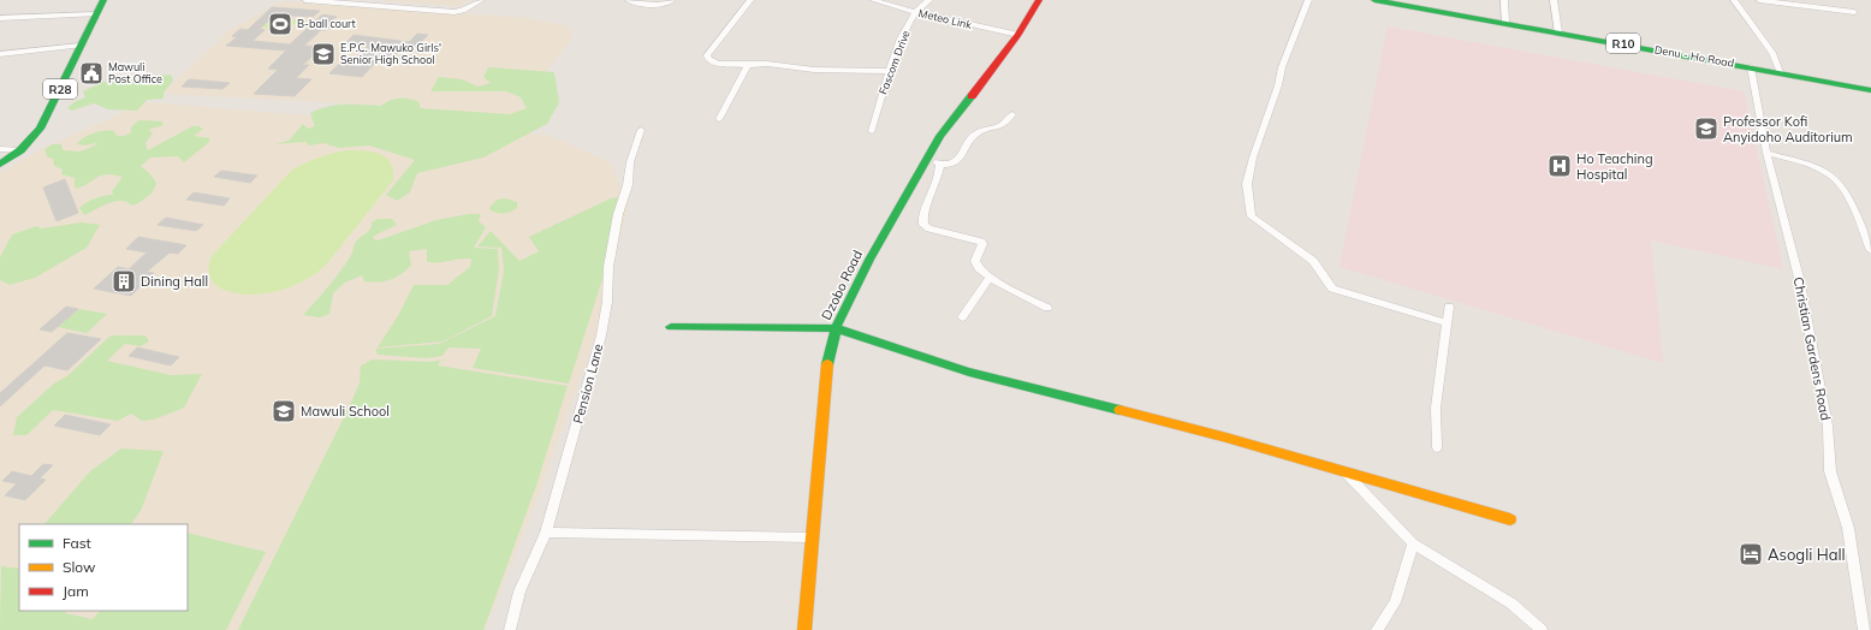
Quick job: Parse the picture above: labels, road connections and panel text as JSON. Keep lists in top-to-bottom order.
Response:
{
  "streets": {
    "street": [
      "Meteo Link",
      "R10",
      "Denu - Ho Road",
      "Fascom Drive",
      "R28",
      "Dzobo Road",
      "Christian Gardens Road",
      "Pension Lane"
    ]
  },
  "crossings": [
    ["Meteo Link", "Fascom Drive"],
    ["Meteo Link", "Dzobo Road"],
    ["Denu - Ho Road", "Christian Gardens Road"]
  ],
  "places": {
    "sports": ["B-ball court"],
    "school or university": ["E.P.C. Mawuko Girls' Senior High School", "Professor Kofi Anyidoho Auditorium", "Mawuli School"],
    "public building": ["Mawuli Post Office"],
    "hospital": ["Ho Teaching Hospital"],
    "building": ["Dining Hall"],
    "hotel": ["Asogli Hall"]
  },
  "legend": ["Fast", "Slow", "Jam"]
}
